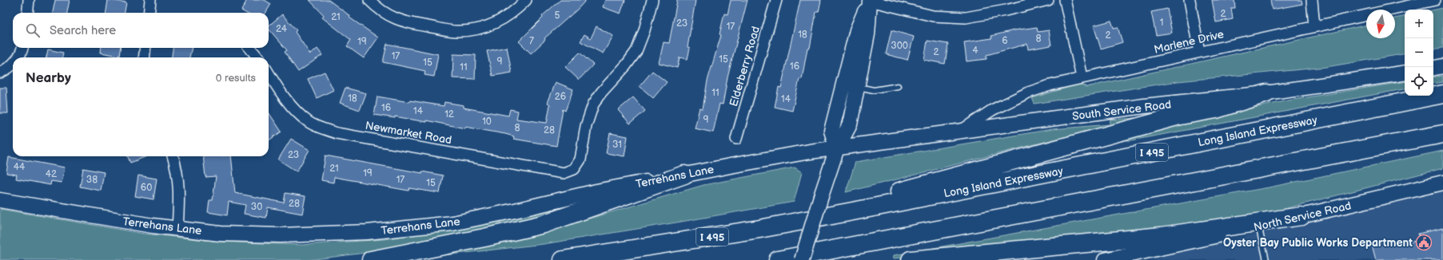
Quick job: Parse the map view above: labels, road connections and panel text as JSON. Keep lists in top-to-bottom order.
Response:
{
  "streets": {
    "highway": ["Long Island Expressway", "I 495"],
    "main road": ["South Service Road", "Terrehans Lane", "North Service Road"],
    "street": ["Marlene Drive", "Elderberry Road", "Newmarket Road"]
  },
  "crossings": [
    ["Marlene Drive", "South Service Road"],
    ["South Service Road", "Terrehans Lane"]
  ],
  "places": {
    "public building": ["Oyster Bay Public Works Department"]
  },
  "house_numbers": [
    "2",
    "5",
    "21",
    "1",
    "23",
    "17",
    "24",
    "18",
    "2",
    "8",
    "7",
    "6",
    "19",
    "300",
    "4",
    "2",
    "17",
    "15",
    "9",
    "15",
    "16",
    "11",
    "11",
    "26",
    "18",
    "14",
    "16",
    "14",
    "12",
    "9",
    "10",
    "8",
    "28",
    "31",
    "23",
    "44",
    "21",
    "19",
    "42",
    "38",
    "17",
    "15",
    "60",
    "28",
    "30"
  ],
  "north": "bottom",
  "page": {
    "map_buttons": ["+", "−"],
    "search": "Search here",
    "heading": ["Nearby", "0 results"]
  }
}
